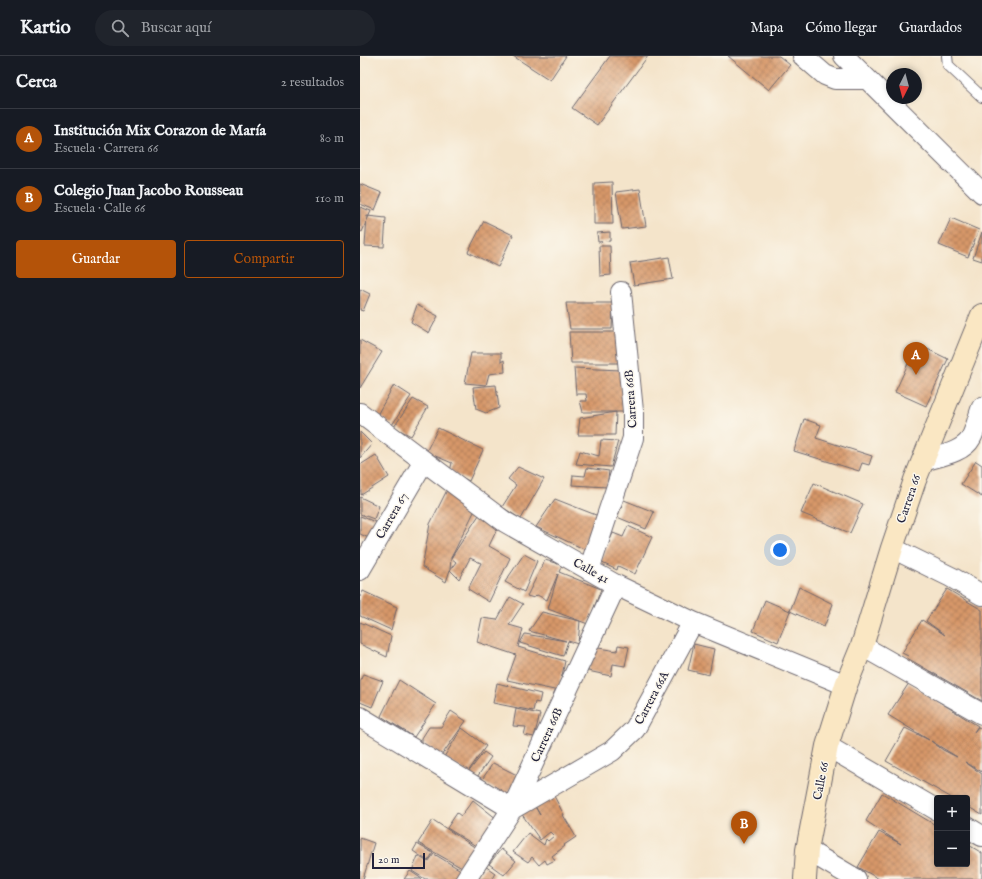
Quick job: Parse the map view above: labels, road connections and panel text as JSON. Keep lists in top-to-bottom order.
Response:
{
  "streets": {
    "street": [
      "Carrera 66B",
      "Carrera 66",
      "Carrera 67",
      "Calle 41",
      "Carrera 66A",
      "Calle 66"
    ]
  },
  "crossings": [
    ["Carrera 66B", "Calle 41"],
    ["Carrera 66B", "Carrera 66A"],
    ["Carrera 66", "Calle 41"],
    ["Carrera 66", "Calle 66"],
    ["Carrera 67", "Calle 41"],
    ["Calle 41", "Carrera 66A"],
    ["Calle 41", "Calle 66"]
  ],
  "scale_bar": "20 m",
  "north": "bottom",
  "page": {
    "header": "Kartio",
    "search": "Buscar aquí",
    "nav": ["Mapa", "Cómo llegar", "Guardados"],
    "heading": ["Cerca", "2 resultados"],
    "list": [
      {
        "mark": "A",
        "name": "Institución Mix Corazon de María",
        "note": "Escuela · Carrera 66",
        "value": "80 m"
      },
      {
        "mark": "B",
        "name": "Colegio Juan Jacobo Rousseau",
        "note": "Escuela · Calle 66",
        "value": "110 m"
      }
    ],
    "buttons": ["Guardar", "Compartir"],
    "pins": ["A", "B"],
    "map_buttons": ["+", "−"],
    "scale": "20 m"
  }
}
